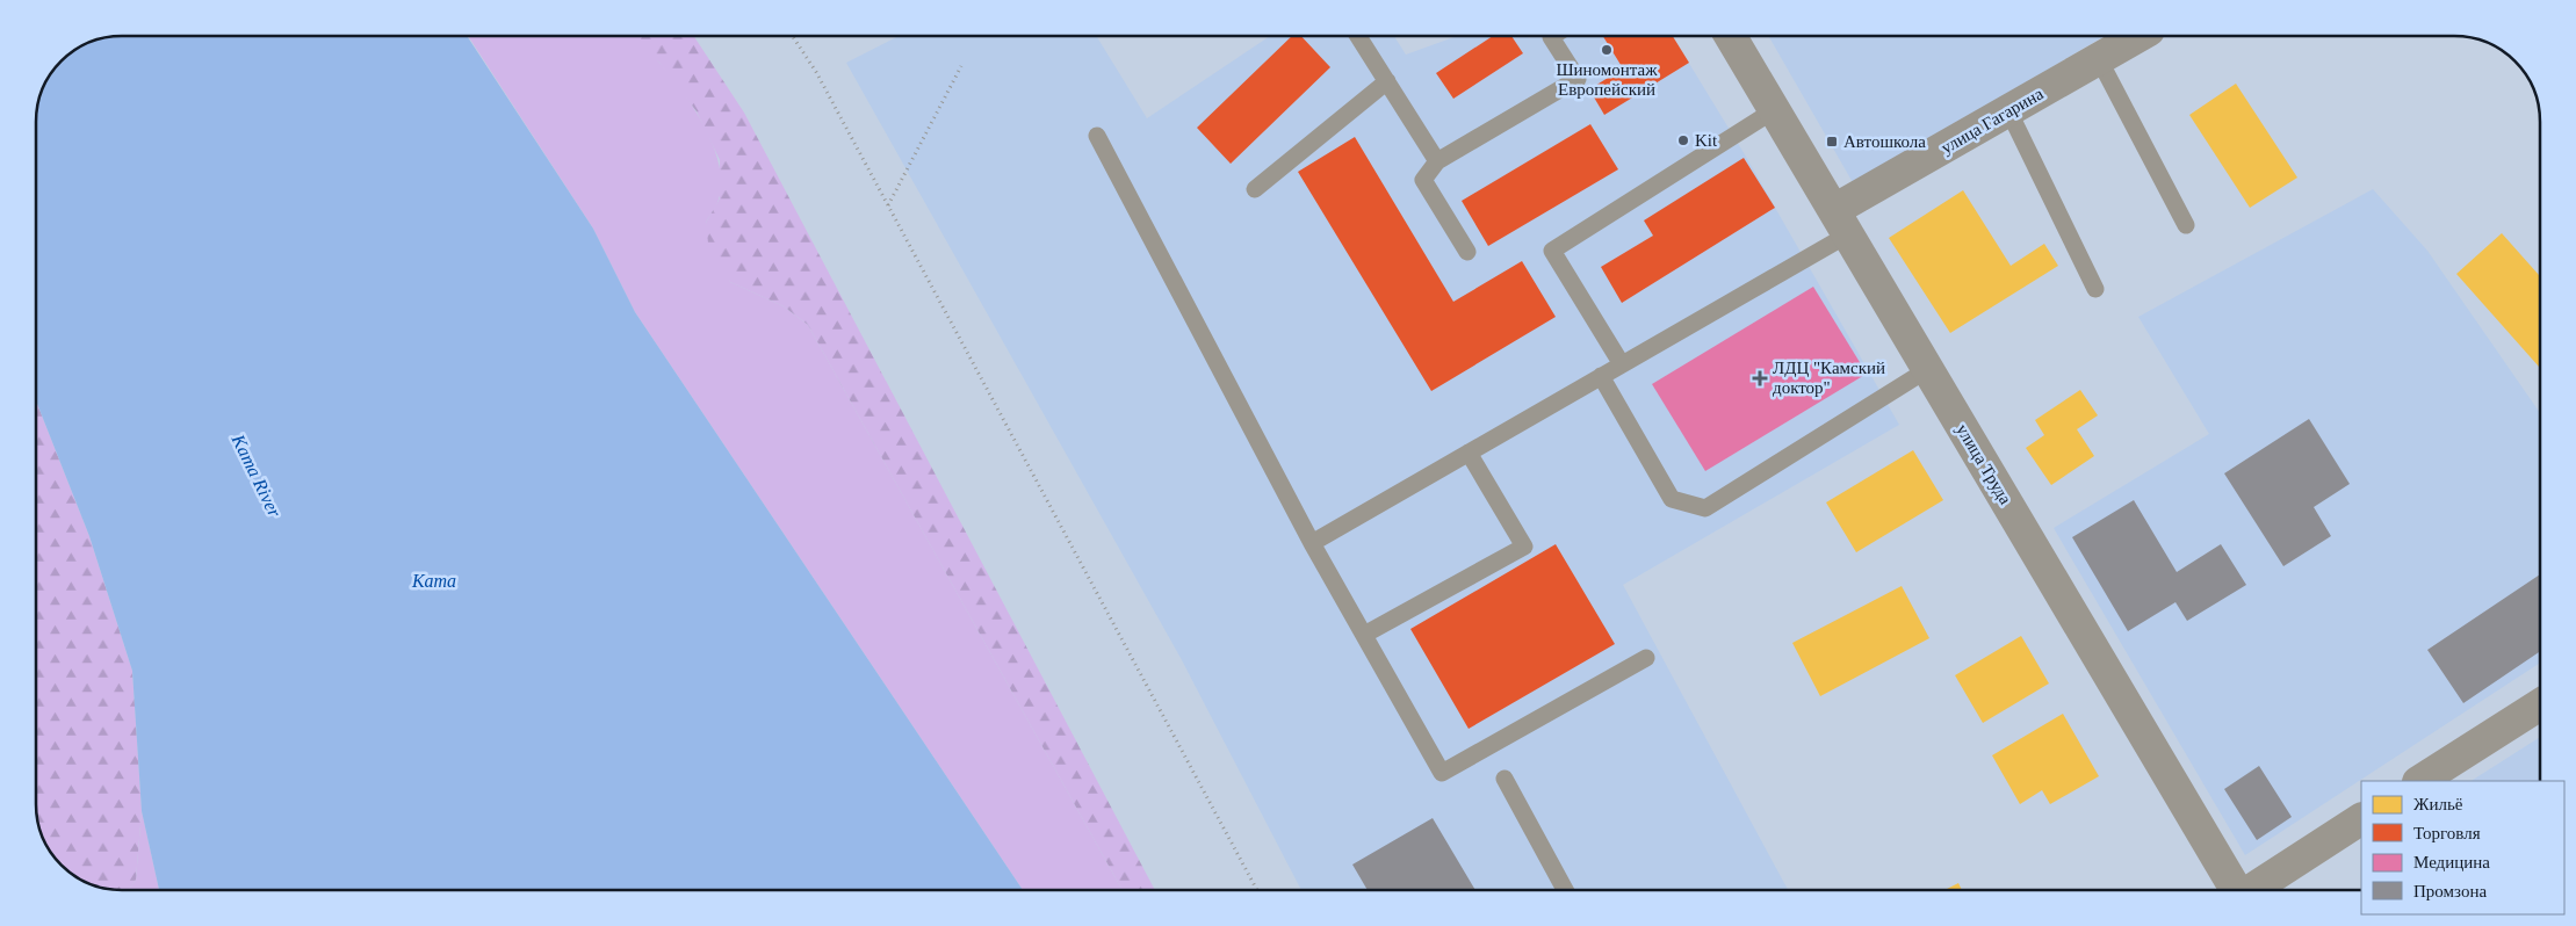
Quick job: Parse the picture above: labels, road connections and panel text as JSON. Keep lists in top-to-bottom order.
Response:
{
  "streets": {
    "street": ["улица Гагарина", "улица Труда"]
  },
  "crossings": [
    ["улица Гагарина", "улица Труда"]
  ],
  "water": ["Kama River", "Kama"],
  "places": {
    "other": ["Шиномонтаж Европейский", "Kit"],
    "transit": ["Автошкола"],
    "health": ["ЛДЦ \"Камский доктор\""]
  },
  "legend": [
    "Жильё",
    "Торговля",
    "Медицина",
    "Промзона"
  ]
}
